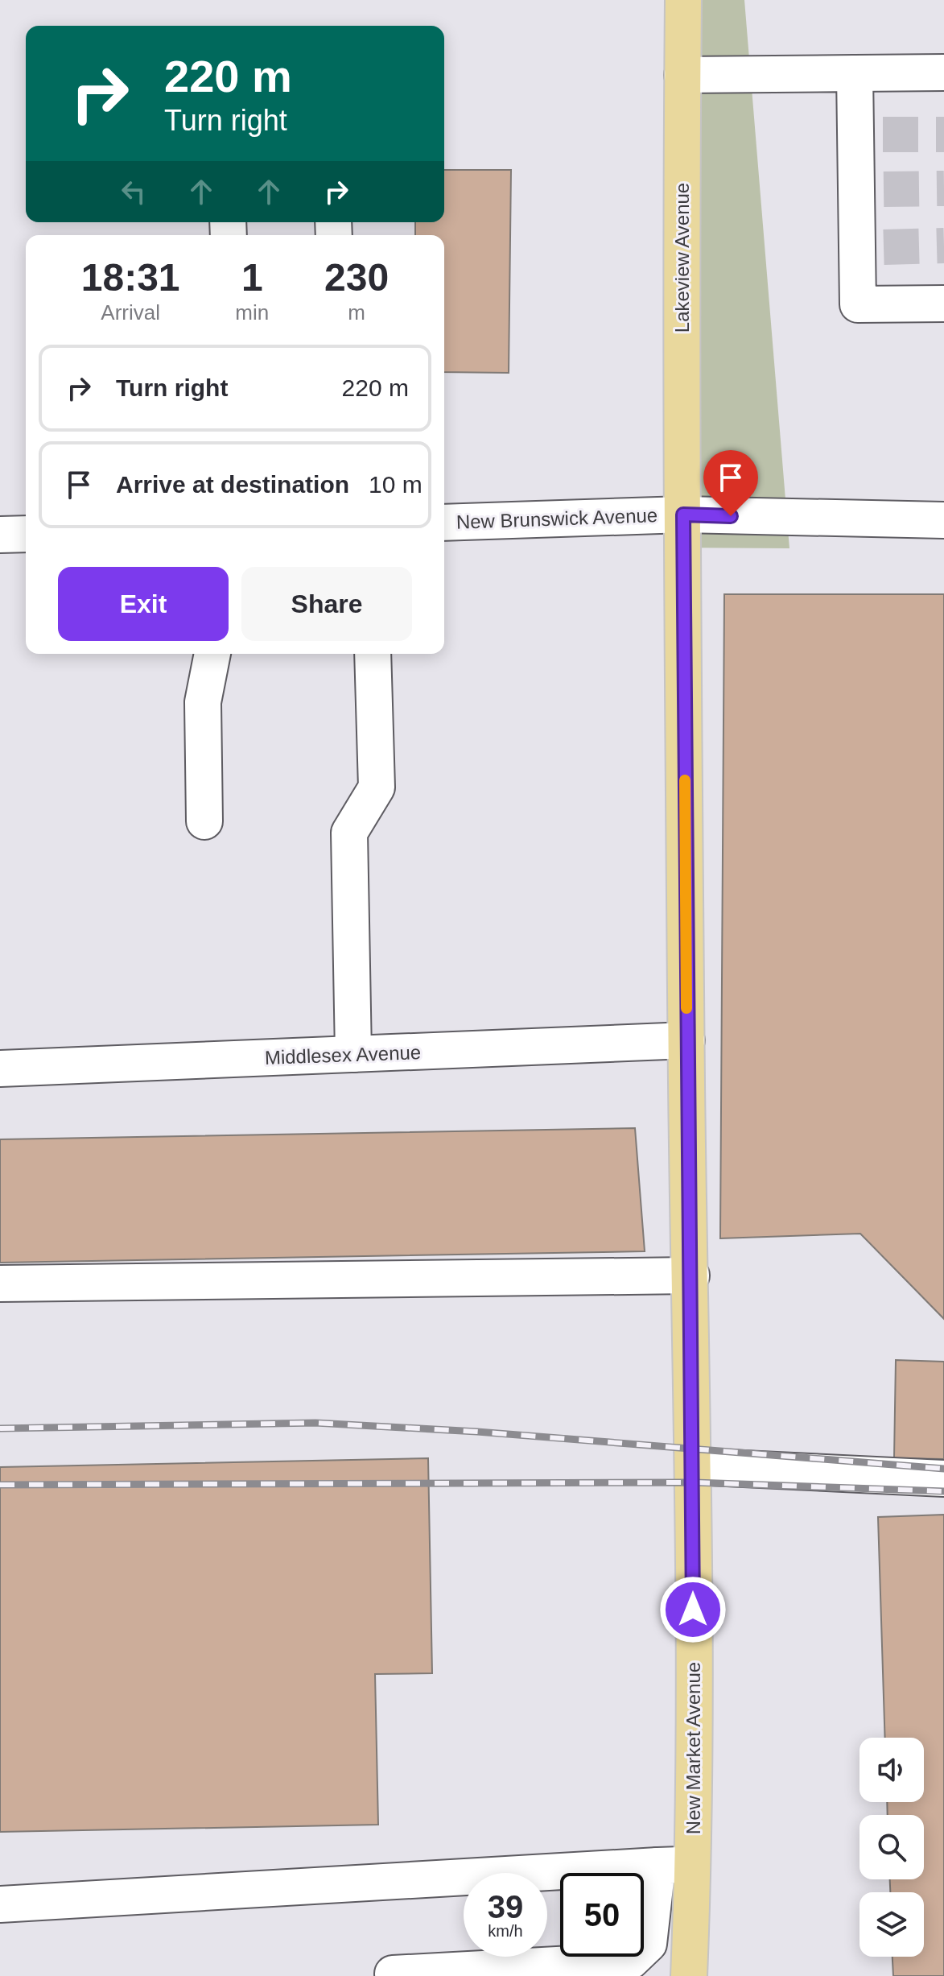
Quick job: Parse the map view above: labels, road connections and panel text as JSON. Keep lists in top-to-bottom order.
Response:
{
  "streets": {
    "main road": ["Lakeview Avenue", "New Market Avenue"],
    "street": ["New Brunswick Avenue", "Middlesex Avenue"]
  },
  "crossings": [
    ["Lakeview Avenue", "New Brunswick Avenue"],
    ["Lakeview Avenue", "New Market Avenue"],
    ["New Brunswick Avenue", "New Market Avenue"],
    ["Middlesex Avenue", "New Market Avenue"]
  ],
  "page": {
    "turn": ["220 m", "Turn right"],
    "eta": [
      "18:31",
      "Arrival",
      "1",
      "min",
      "230",
      "m"
    ],
    "list": [
      {
        "name": "Turn right",
        "value": "220 m"
      },
      {
        "name": "Arrive at destination",
        "value": "10 m"
      }
    ],
    "buttons": ["Exit", "Share"],
    "speed": "39 km/h",
    "limit": "50"
  }
}
